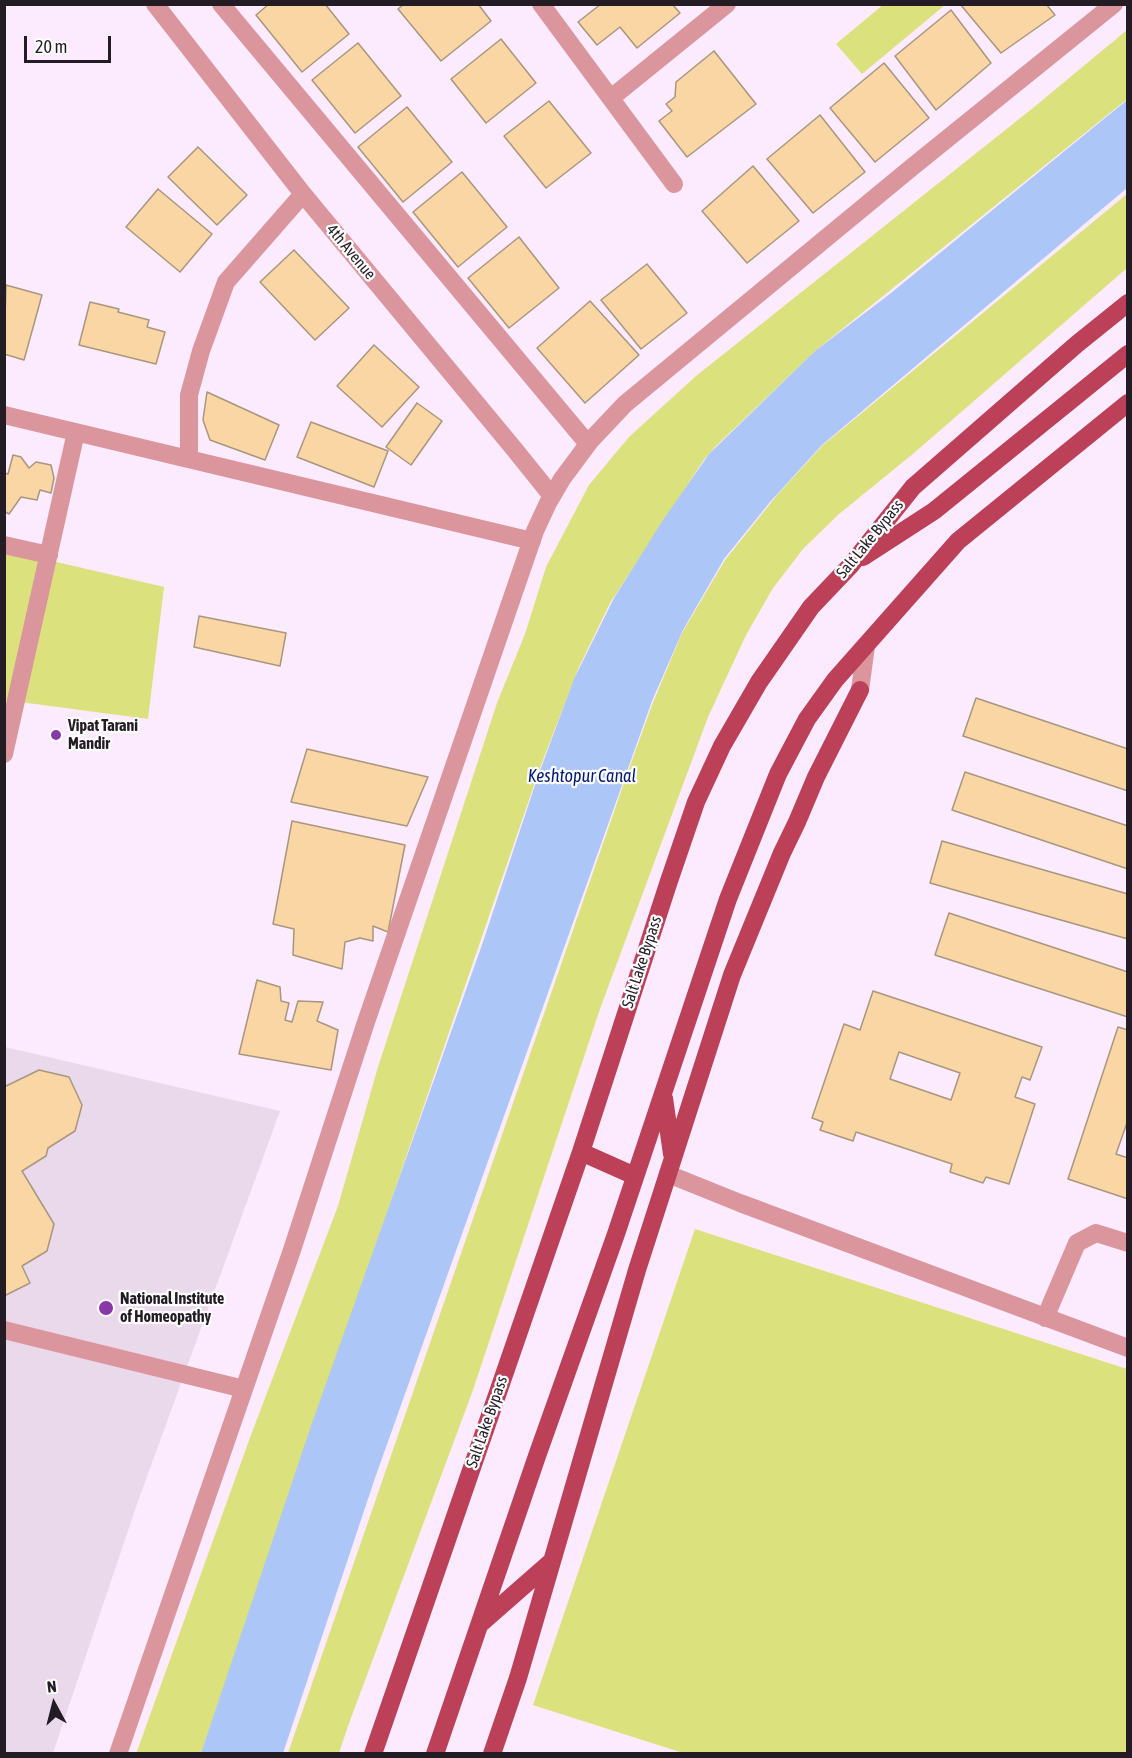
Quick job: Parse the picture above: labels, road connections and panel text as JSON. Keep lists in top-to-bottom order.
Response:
{
  "streets": {
    "main road": ["Salt Lake Bypass"],
    "street": ["4th Avenue"]
  },
  "water": ["Keshtopur Canal"],
  "places": ["Vipat Tarani Mandir", "National Institute of Homeopathy"],
  "scale_bar": "20 m",
  "north": "top"
}
